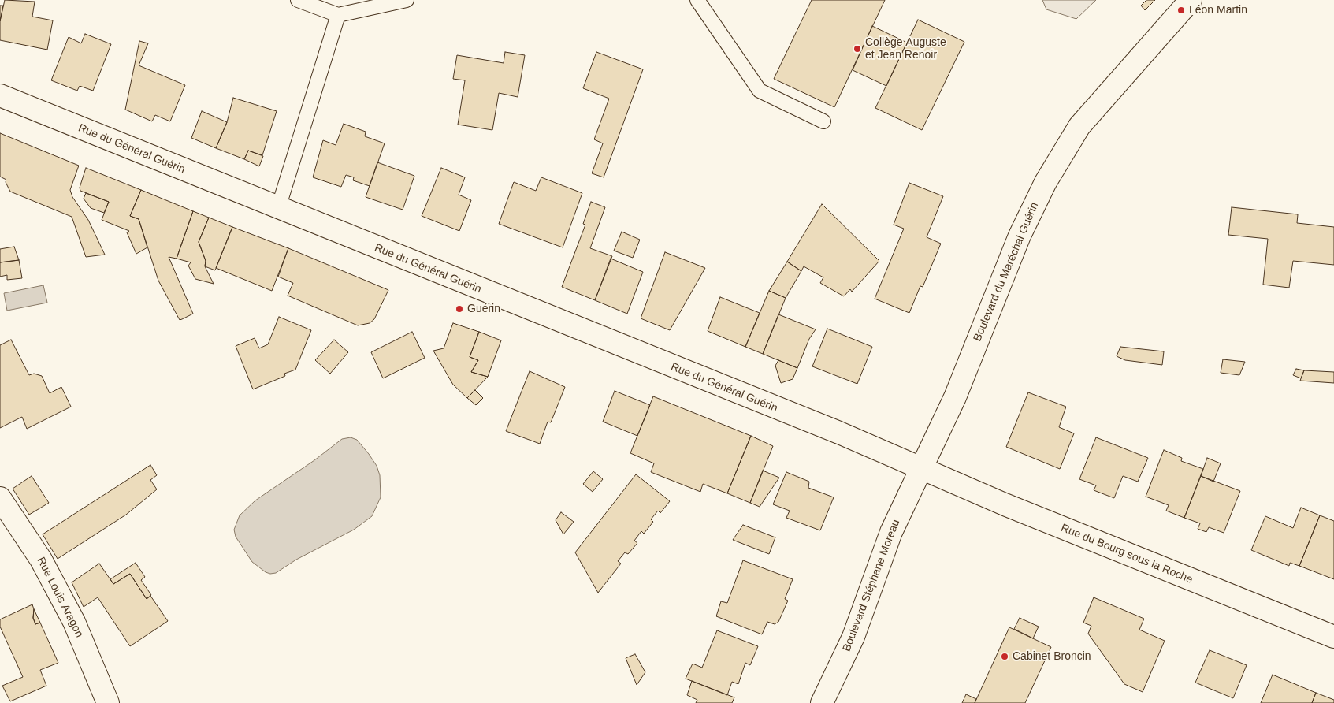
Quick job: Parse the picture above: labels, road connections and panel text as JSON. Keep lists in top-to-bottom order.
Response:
{
  "streets": {
    "main road": [
      "Rue du Général Guérin",
      "Boulevard du Maréchal Guérin",
      "Rue du Bourg sous la Roche",
      "Boulevard Stéphane Moreau",
      "Rue Louis Aragon"
    ]
  },
  "crossings": [
    ["Rue du Général Guérin", "Boulevard du Maréchal Guérin"],
    ["Rue du Général Guérin", "Rue du Bourg sous la Roche"],
    ["Rue du Général Guérin", "Boulevard Stéphane Moreau"],
    ["Boulevard du Maréchal Guérin", "Rue du Bourg sous la Roche"],
    ["Boulevard du Maréchal Guérin", "Boulevard Stéphane Moreau"],
    ["Rue du Bourg sous la Roche", "Boulevard Stéphane Moreau"]
  ],
  "places": [
    "Léon Martin",
    "Collège Auguste et Jean Renoir",
    "Guérin",
    "Cabinet Broncin"
  ]
}
